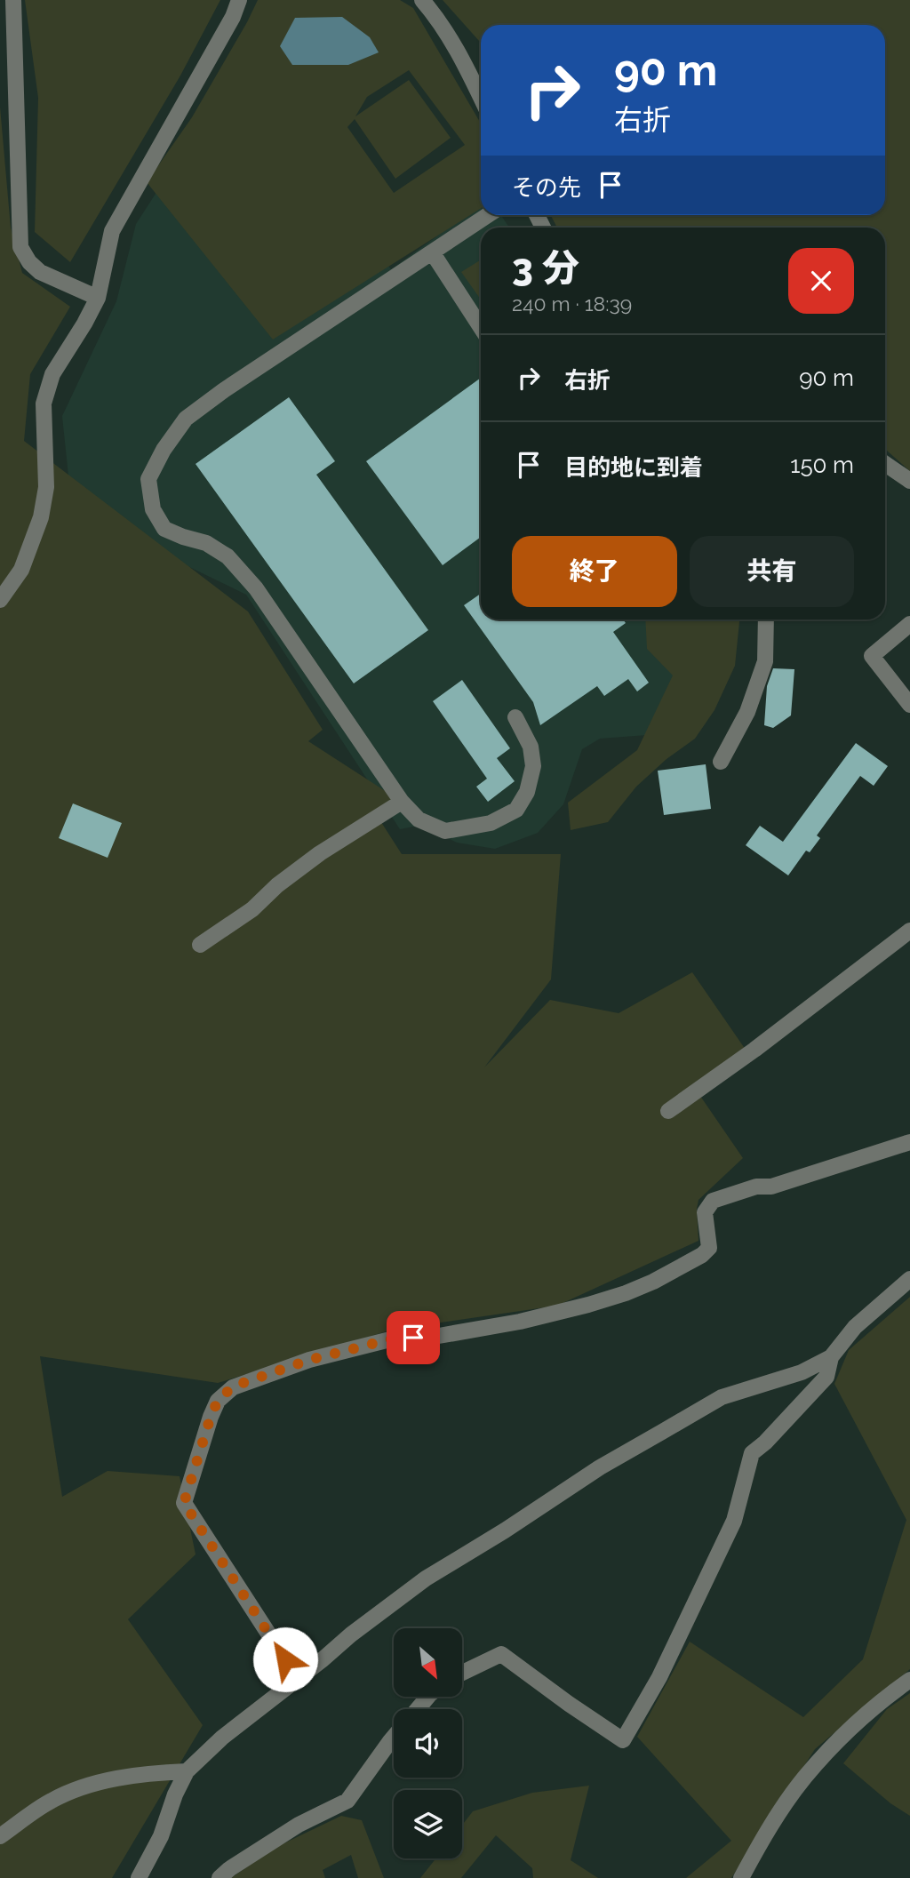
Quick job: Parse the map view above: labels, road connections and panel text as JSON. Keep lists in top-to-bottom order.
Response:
{
  "north": "bottom right",
  "page": {
    "turn": ["90 m", "右折"],
    "then": "その先",
    "heading": ["3 分", "240 m · 18:39"],
    "list": [
      {
        "name": "右折",
        "value": "90 m"
      },
      {
        "name": "目的地に到着",
        "value": "150 m"
      }
    ],
    "buttons": ["終了", "共有"]
  }
}
